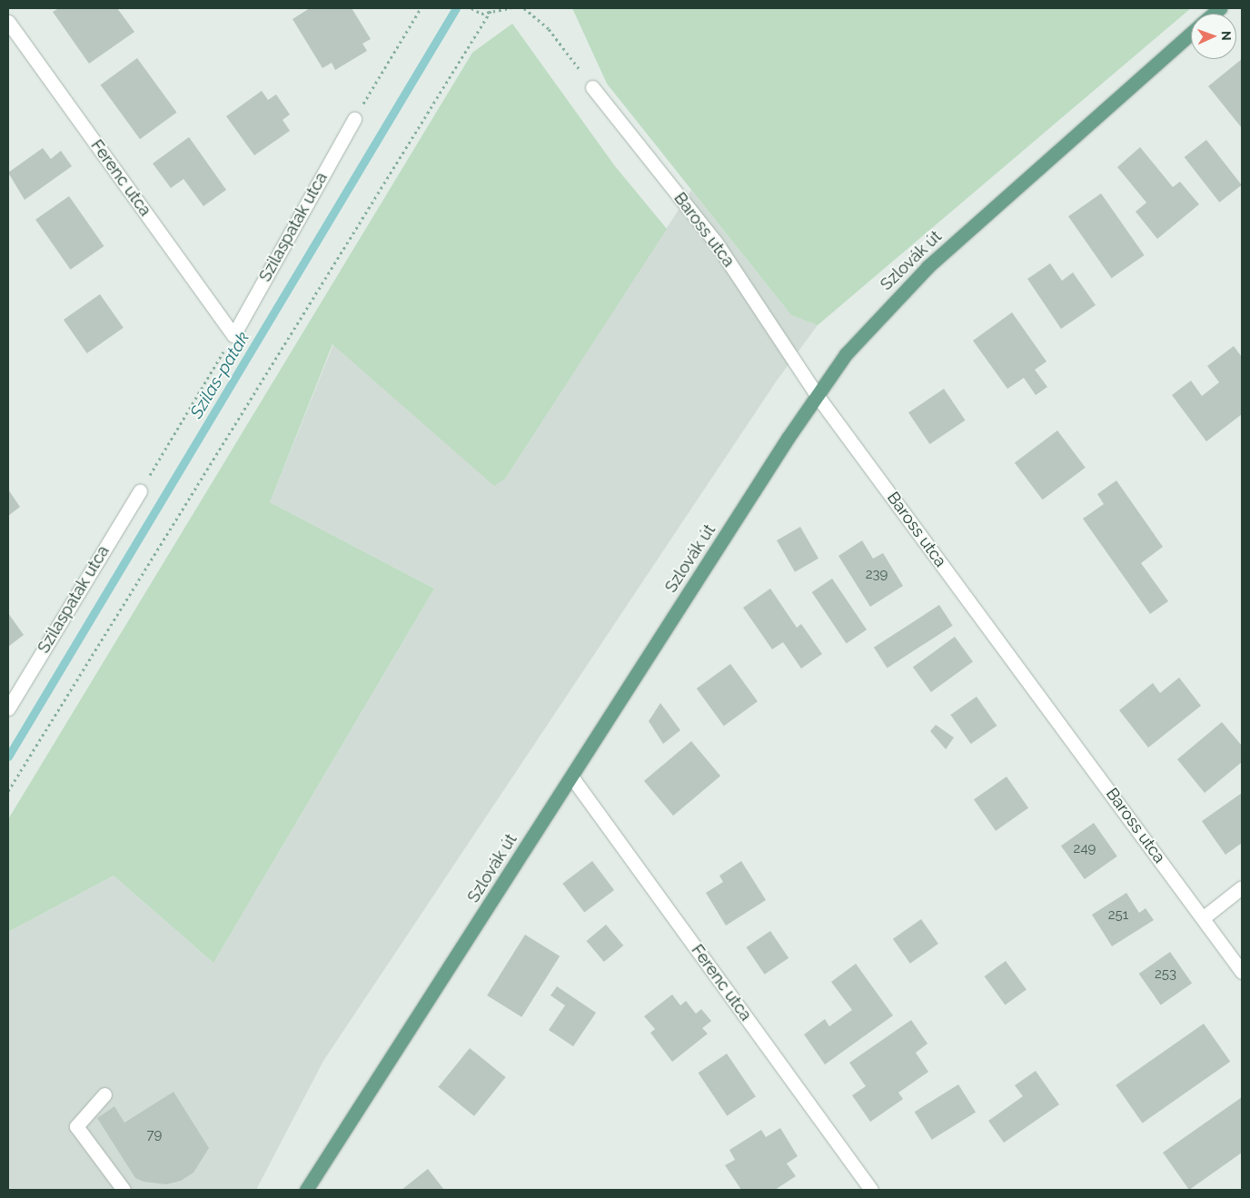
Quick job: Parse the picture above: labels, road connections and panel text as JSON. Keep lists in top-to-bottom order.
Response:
{
  "streets": {
    "main road": ["Szlovák út"],
    "street": ["Ferenc utca", "Szilaspatak utca", "Baross utca"]
  },
  "crossings": [
    ["Ferenc utca", "Szilaspatak utca"],
    ["Ferenc utca", "Szlovák út"],
    ["Baross utca", "Szlovák út"]
  ],
  "water": ["Szilas-patak"],
  "house_numbers": [
    "239",
    "249",
    "251",
    "253",
    "79"
  ],
  "north": "right"
}
